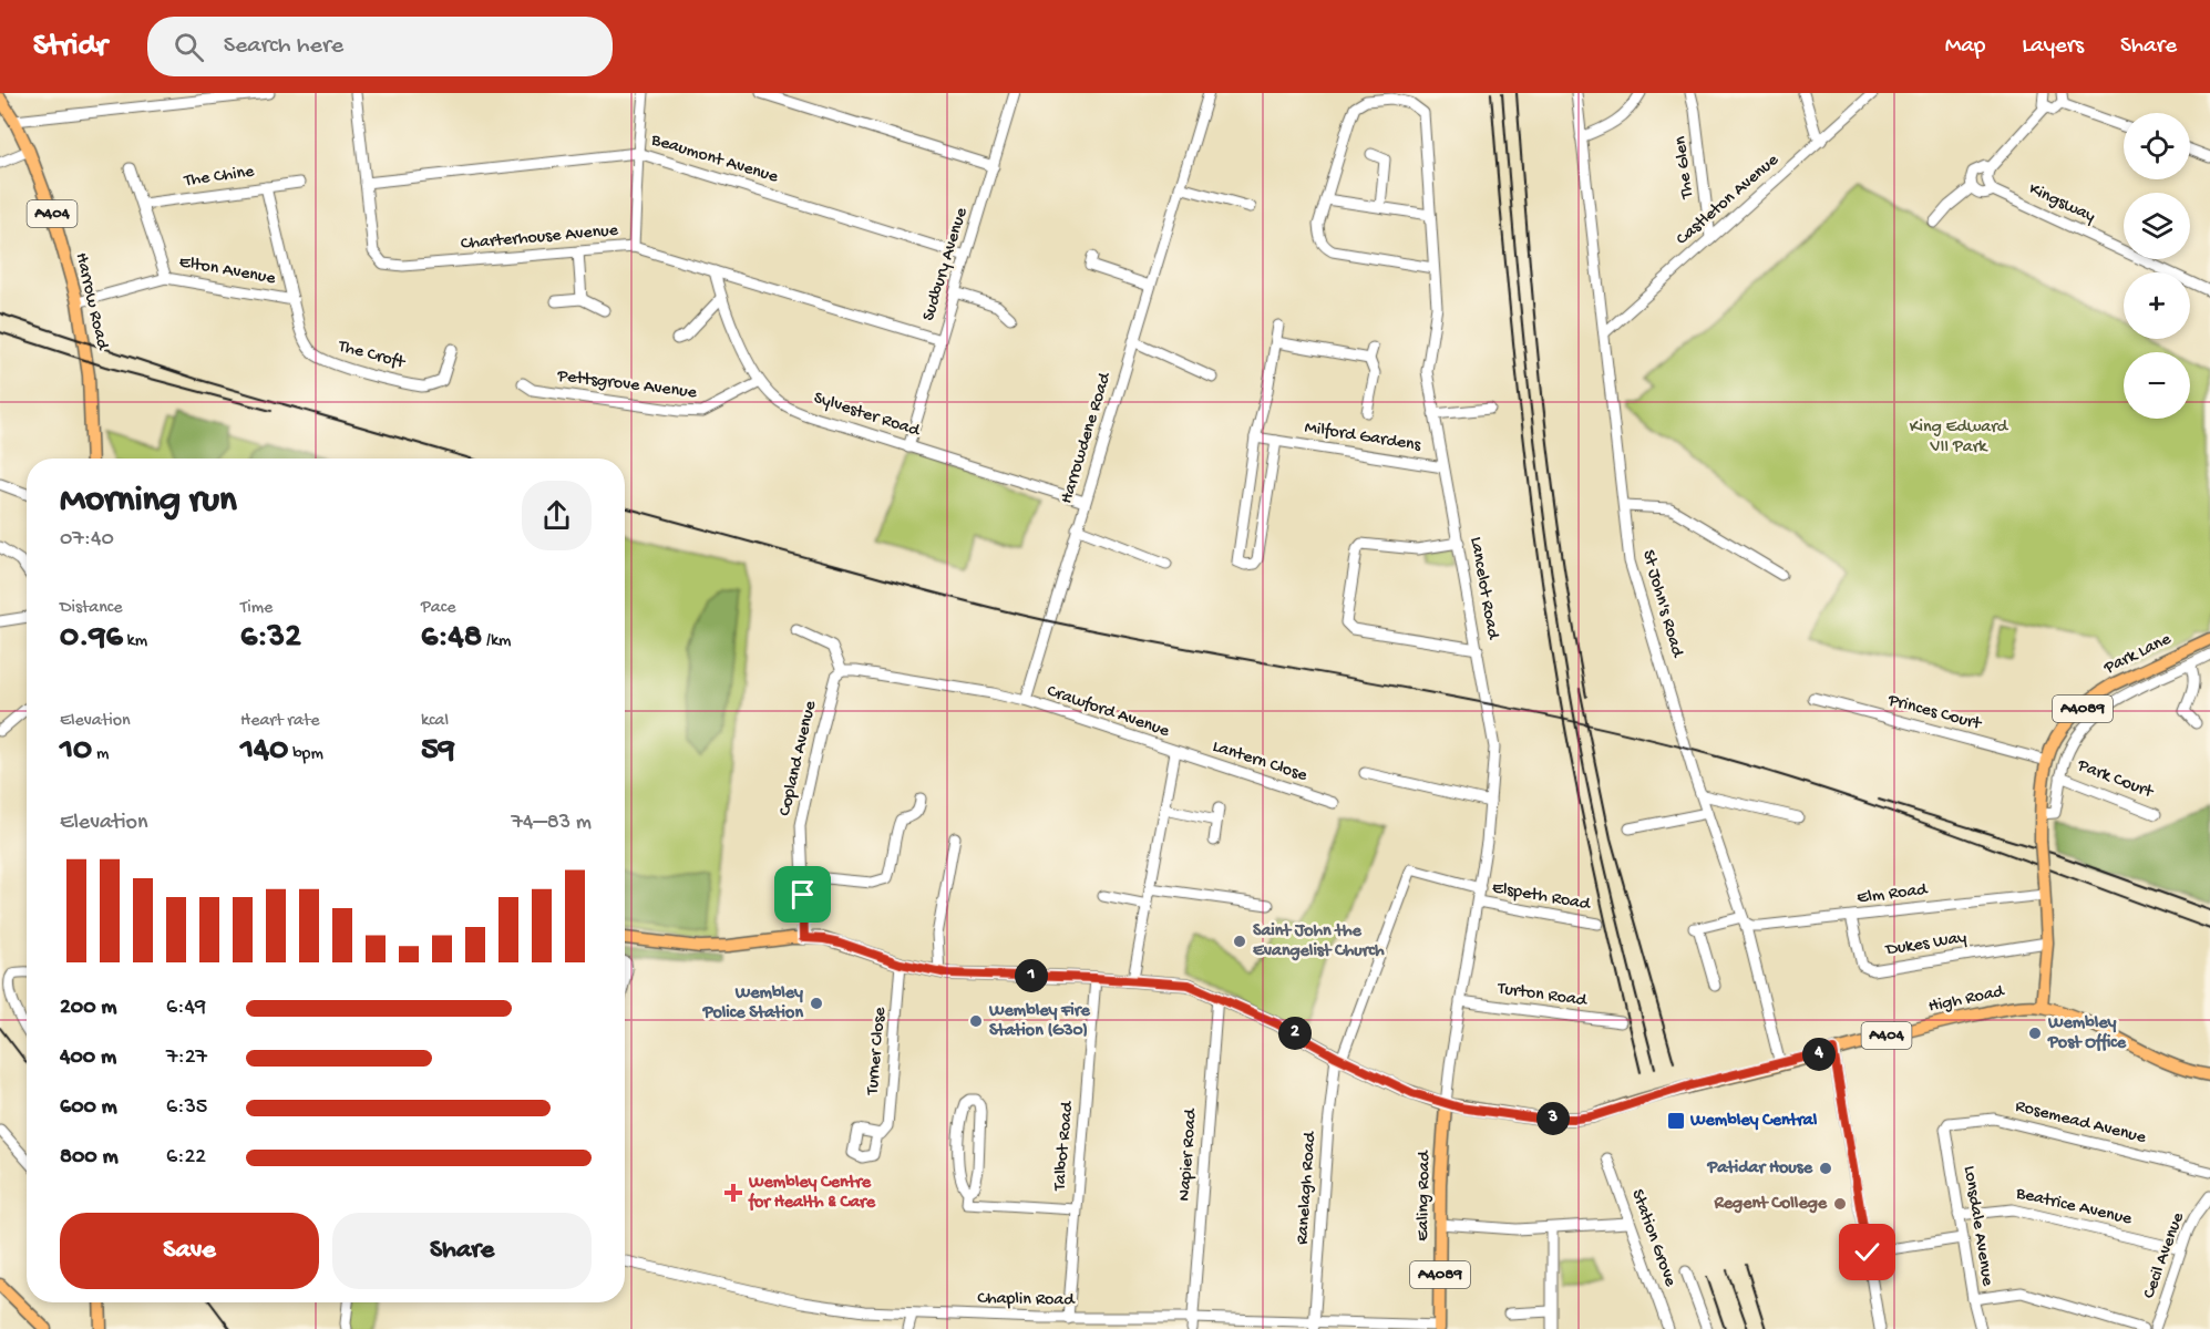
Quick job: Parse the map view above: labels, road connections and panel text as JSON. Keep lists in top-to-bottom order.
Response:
{
  "streets": {
    "main road": [
      "A404",
      "Harrow Road",
      "Park Lane",
      "A4089",
      "High Road",
      "Ealing Road"
    ],
    "street": [
      "Beaumont Avenue",
      "The Glen",
      "The Chine",
      "Castleton Avenue",
      "Kingsway",
      "Charterhouse Avenue",
      "Sudbury Avenue",
      "Elton Avenue",
      "The Croft",
      "Pettsgrove Avenue",
      "Sylvester Road",
      "Milford Gardens",
      "Harrowdene Road",
      "Lancelot Road",
      "St John's Road",
      "Crawford Avenue",
      "Princes Court",
      "Copland Avenue",
      "Lantern Close",
      "Park Court",
      "Elm Road",
      "Elspeth Road",
      "Dukes Way",
      "Turton Road",
      "Turner Close",
      "Rosemead Avenue",
      "Talbot Road",
      "Napier Road",
      "Ranelagh Road",
      "Beatrice Avenue",
      "Lonsdale Avenue",
      "Station Grove",
      "Cecil Avenue",
      "Chaplin Road"
    ]
  },
  "crossings": [
    ["Beaumont Avenue", "Charterhouse Avenue"],
    ["Beaumont Avenue", "Sudbury Avenue"],
    ["The Glen", "Castleton Avenue"],
    ["The Chine", "The Croft"],
    ["Castleton Avenue", "St John's Road"],
    ["A404", "Park Lane"],
    ["A404", "Crawford Avenue"],
    ["A404", "Copland Avenue"],
    ["A404", "High Road"],
    ["A404", "Turner Close"],
    ["A404", "Talbot Road"],
    ["A404", "Napier Road"],
    ["Charterhouse Avenue", "Sudbury Avenue"],
    ["Charterhouse Avenue", "Sylvester Road"],
    ["Sudbury Avenue", "Sylvester Road"],
    ["Elton Avenue", "Harrow Road"],
    ["Elton Avenue", "The Croft"],
    ["Pettsgrove Avenue", "Sylvester Road"],
    ["Sylvester Road", "Harrowdene Road"],
    ["Milford Gardens", "Lancelot Road"],
    ["Harrowdene Road", "Crawford Avenue"],
    ["Lancelot Road", "Elspeth Road"],
    ["Lancelot Road", "Turton Road"],
    ["Lancelot Road", "High Road"],
    ["Lancelot Road", "Ranelagh Road"],
    ["Lancelot Road", "Ealing Road"],
    ["St John's Road", "Elm Road"],
    ["St John's Road", "High Road"],
    ["Park Lane", "Princes Court"],
    ["Park Lane", "Park Court"],
    ["Park Lane", "Elm Road"],
    ["Park Lane", "Dukes Way"],
    ["Park Lane", "High Road"],
    ["Crawford Avenue", "Copland Avenue"],
    ["Crawford Avenue", "Lantern Close"],
    ["Elm Road", "Dukes Way"],
    ["High Road", "Napier Road"],
    ["High Road", "Ranelagh Road"],
    ["High Road", "Ealing Road"],
    ["Rosemead Avenue", "Lonsdale Avenue"],
    ["Talbot Road", "Chaplin Road"],
    ["Napier Road", "Chaplin Road"],
    ["Ranelagh Road", "Chaplin Road"],
    ["Ealing Road", "Chaplin Road"],
    ["Beatrice Avenue", "Lonsdale Avenue"],
    ["Beatrice Avenue", "Cecil Avenue"]
  ],
  "parks": ["King Edward VII Park"],
  "places": {
    "other": [
      "Saint John the Evangelist Church",
      "Wembley Police Station",
      "Wembley Fire Station (G30)",
      "Wembley Post Office",
      "Patidar House",
      "Regent College"
    ],
    "transit": ["Wembley Central"],
    "health": ["Wembley Centre for Health & Care"]
  },
  "page": {
    "header": "Stridr",
    "search": "Search here",
    "nav": ["Map", "Layers", "Share"],
    "map_buttons": ["+", "−"],
    "heading": ["Morning run", "07:40"],
    "stats": [
      ["Distance", "0.96 km"],
      ["Time", "6:32"],
      ["Pace", "6:48 /km"],
      ["Elevation", "10 m"],
      ["Heart rate", "140 bpm"],
      ["kcal", "59"]
    ],
    "chart": ["Elevation", "74–83 m"],
    "pins": [
      "1",
      "2",
      "4",
      "3"
    ],
    "list": [
      {
        "name": "200 m",
        "note": "6:49"
      },
      {
        "name": "400 m",
        "note": "7:27"
      },
      {
        "name": "600 m",
        "note": "6:35"
      },
      {
        "name": "800 m",
        "note": "6:22"
      }
    ],
    "buttons": ["Save", "Share"]
  }
}
